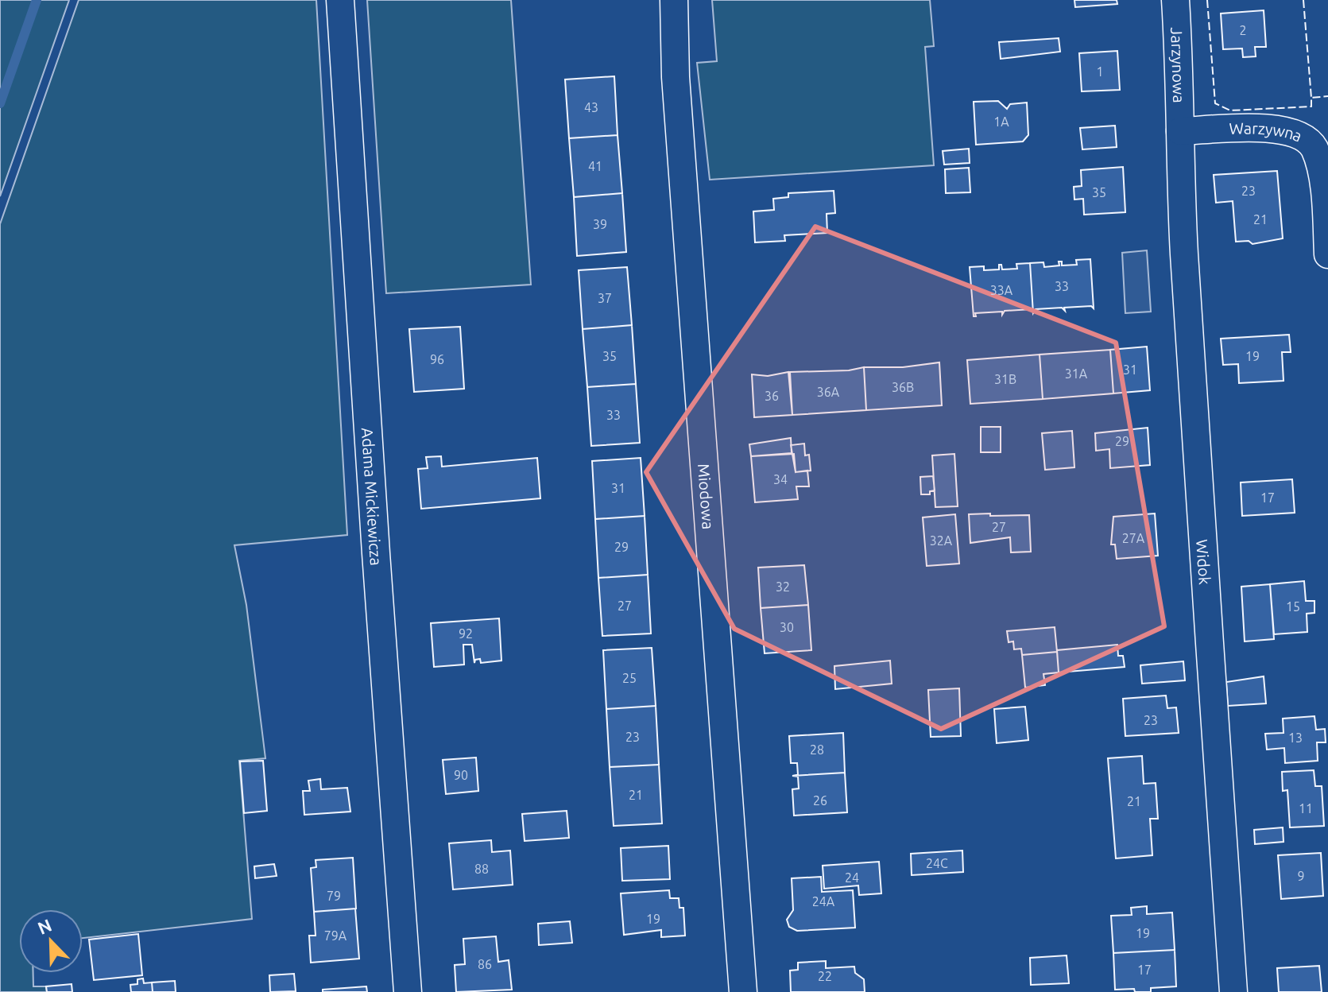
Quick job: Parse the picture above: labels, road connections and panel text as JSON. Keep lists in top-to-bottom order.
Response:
{
  "streets": {
    "street": [
      "Jarzynowa",
      "Warzywna",
      "Adama Mickiewicza",
      "Miodowa",
      "Widok"
    ]
  },
  "crossings": [
    ["Jarzynowa", "Warzywna"],
    ["Jarzynowa", "Widok"],
    ["Warzywna", "Widok"]
  ],
  "house_numbers": [
    "2",
    "1",
    "43",
    "1A",
    "41",
    "23",
    "35",
    "21",
    "39",
    "33",
    "33A",
    "37",
    "35",
    "19",
    "96",
    "31",
    "31A",
    "31B",
    "36B",
    "36A",
    "36",
    "33",
    "29",
    "34",
    "31",
    "17",
    "27",
    "27A",
    "32A",
    "29",
    "32",
    "27",
    "15",
    "30",
    "92",
    "25",
    "23",
    "23",
    "13",
    "28",
    "90",
    "21",
    "26",
    "21",
    "11",
    "24C",
    "88",
    "9",
    "24",
    "79",
    "24A",
    "19",
    "19",
    "79A",
    "86",
    "17",
    "22"
  ],
  "north": "top left"
}
